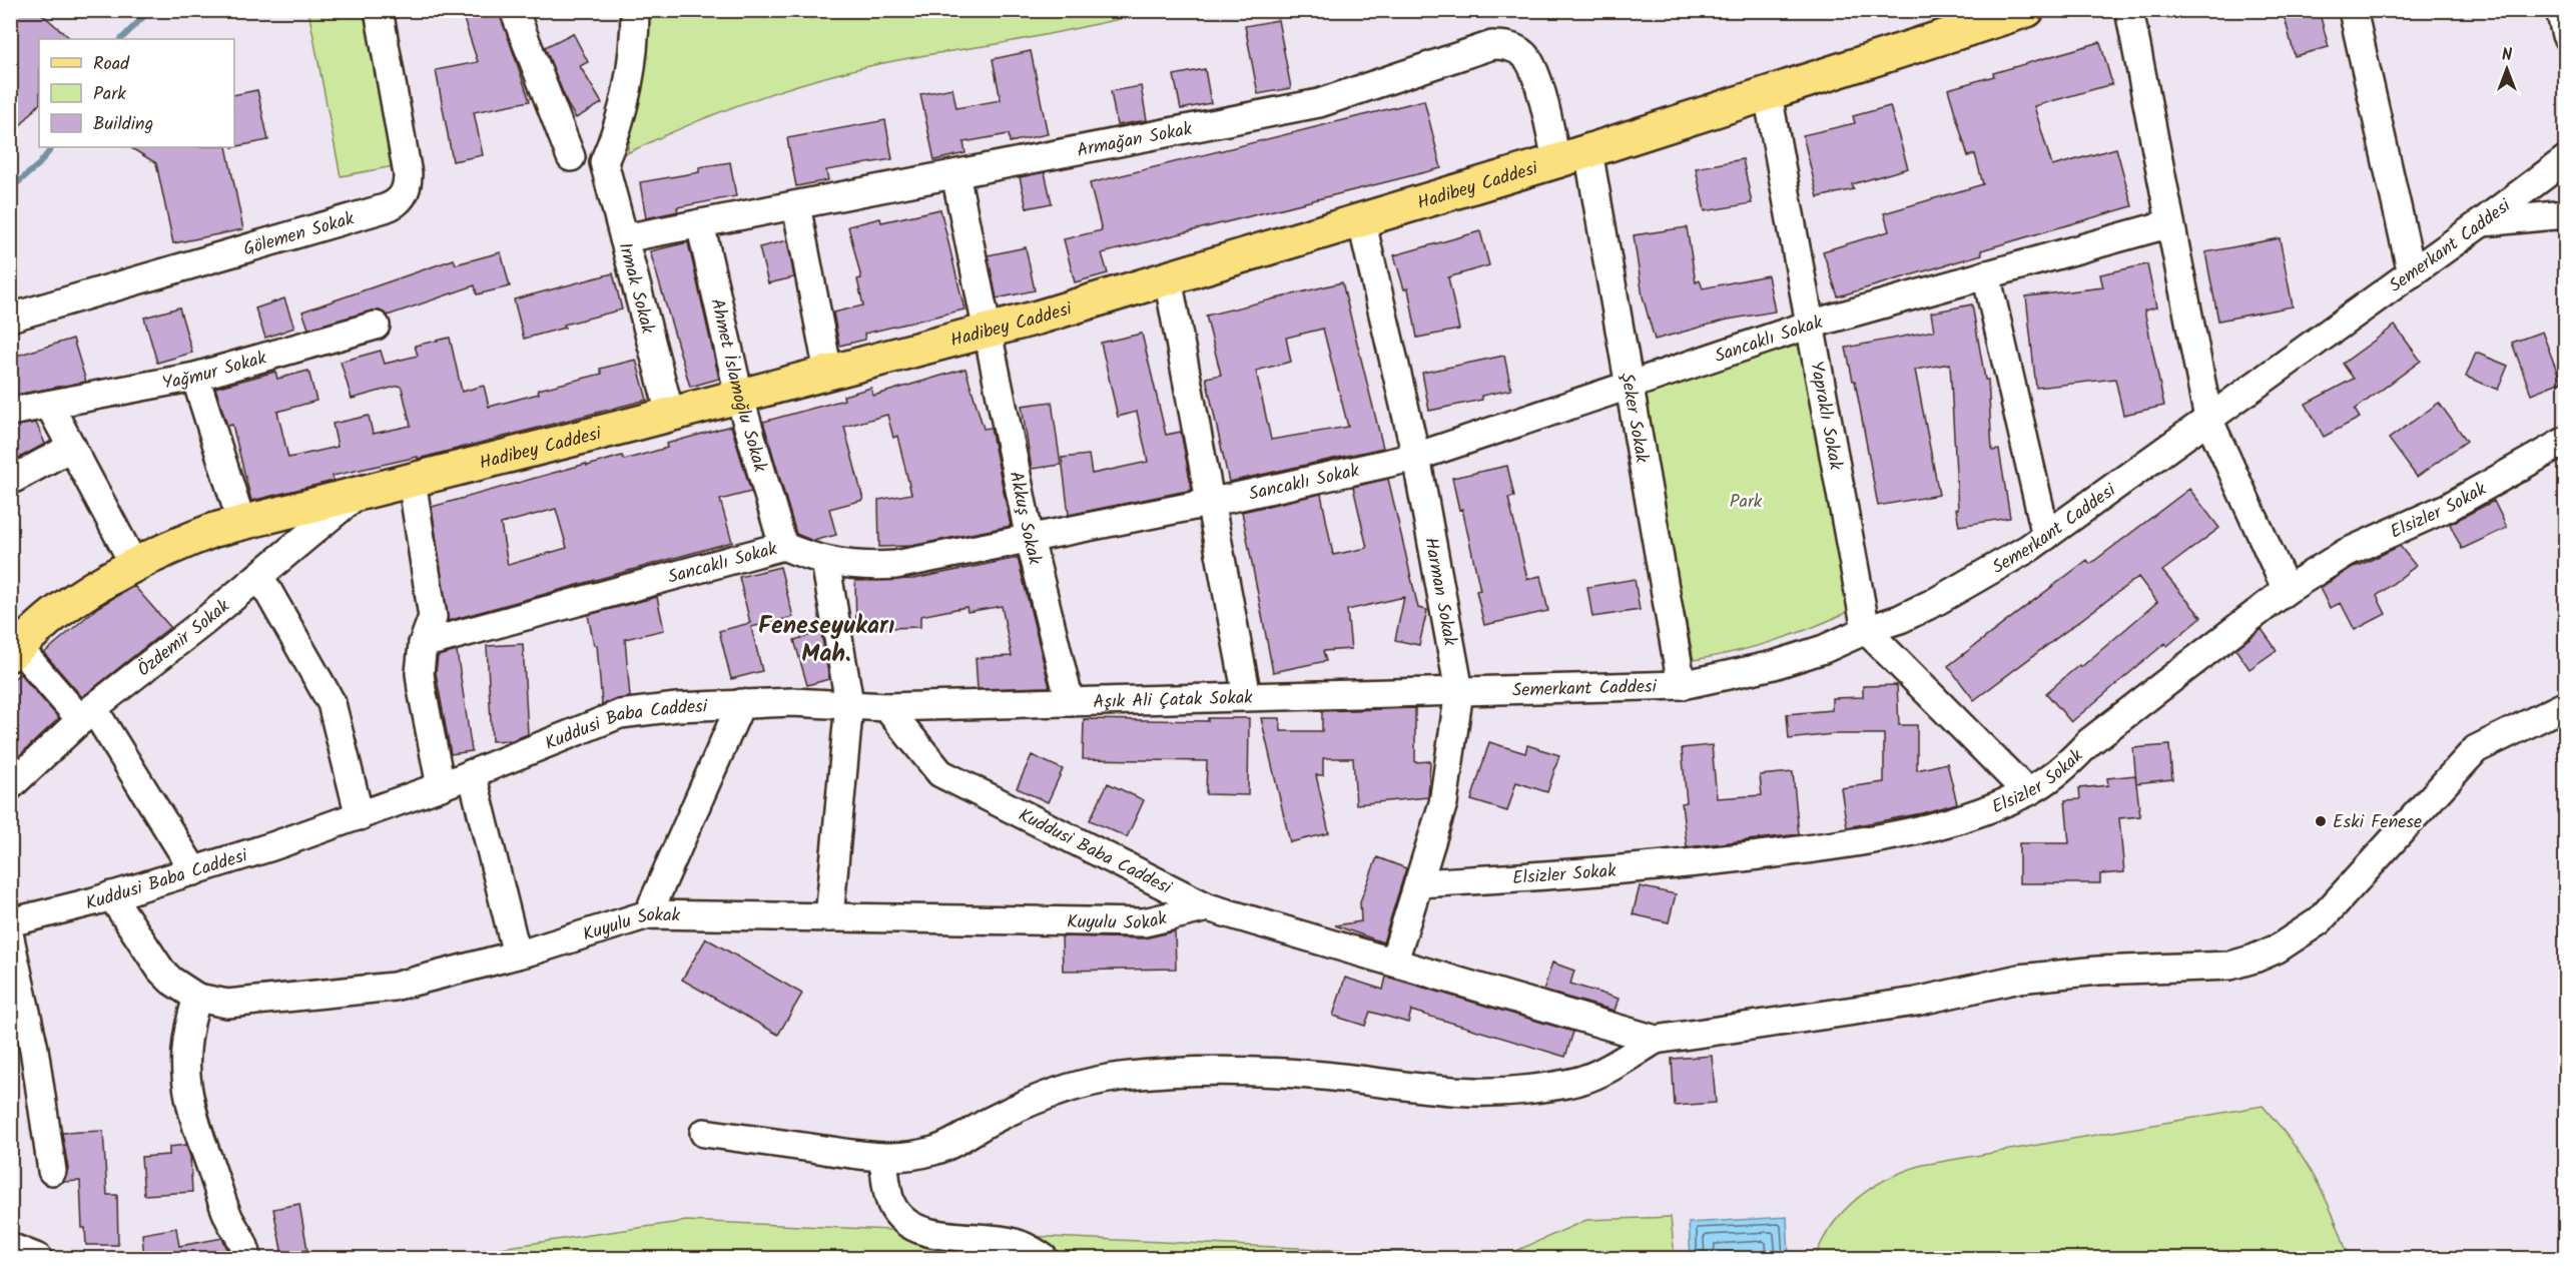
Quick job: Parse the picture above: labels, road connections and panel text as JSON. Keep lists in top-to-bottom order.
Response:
{
  "streets": {
    "main road": ["Hadibey Caddesi"],
    "street": [
      "Armağan Sokak",
      "Gölemen Sokak",
      "Semerkant Caddesi",
      "Irmak Sokak",
      "Sancaklı Sokak",
      "Yağmur Sokak",
      "Ahmet İslamoğlu Sokak",
      "Yapraklı Sokak",
      "Şeker Sokak",
      "Elsizler Sokak",
      "Akkuş Sokak",
      "Harman Sokak",
      "Özdemir Sokak",
      "Aşık Ali Çatak Sokak",
      "Kuddusi Baba Caddesi",
      "Kuyulu Sokak"
    ]
  },
  "crossings": [
    ["Armağan Sokak", "Hadibey Caddesi"],
    ["Armağan Sokak", "Irmak Sokak"],
    ["Armağan Sokak", "Ahmet İslamoğlu Sokak"],
    ["Armağan Sokak", "Akkuş Sokak"],
    ["Hadibey Caddesi", "Irmak Sokak"],
    ["Hadibey Caddesi", "Ahmet İslamoğlu Sokak"],
    ["Hadibey Caddesi", "Yapraklı Sokak"],
    ["Hadibey Caddesi", "Şeker Sokak"],
    ["Hadibey Caddesi", "Akkuş Sokak"],
    ["Hadibey Caddesi", "Harman Sokak"],
    ["Hadibey Caddesi", "Özdemir Sokak"],
    ["Semerkant Caddesi", "Yapraklı Sokak"],
    ["Semerkant Caddesi", "Şeker Sokak"],
    ["Semerkant Caddesi", "Harman Sokak"],
    ["Semerkant Caddesi", "Aşık Ali Çatak Sokak"],
    ["Sancaklı Sokak", "Ahmet İslamoğlu Sokak"],
    ["Sancaklı Sokak", "Yapraklı Sokak"],
    ["Sancaklı Sokak", "Şeker Sokak"],
    ["Sancaklı Sokak", "Akkuş Sokak"],
    ["Sancaklı Sokak", "Harman Sokak"],
    ["Elsizler Sokak", "Harman Sokak"],
    ["Akkuş Sokak", "Aşık Ali Çatak Sokak"],
    ["Harman Sokak", "Aşık Ali Çatak Sokak"],
    ["Harman Sokak", "Kuddusi Baba Caddesi"],
    ["Aşık Ali Çatak Sokak", "Kuddusi Baba Caddesi"],
    ["Kuddusi Baba Caddesi", "Kuyulu Sokak"]
  ],
  "districts": ["Feneseyukarı Mah."],
  "parks": ["Park"],
  "places": ["Eski Fenese"],
  "legend": ["Road", "Park", "Building"],
  "north": "top"
}
